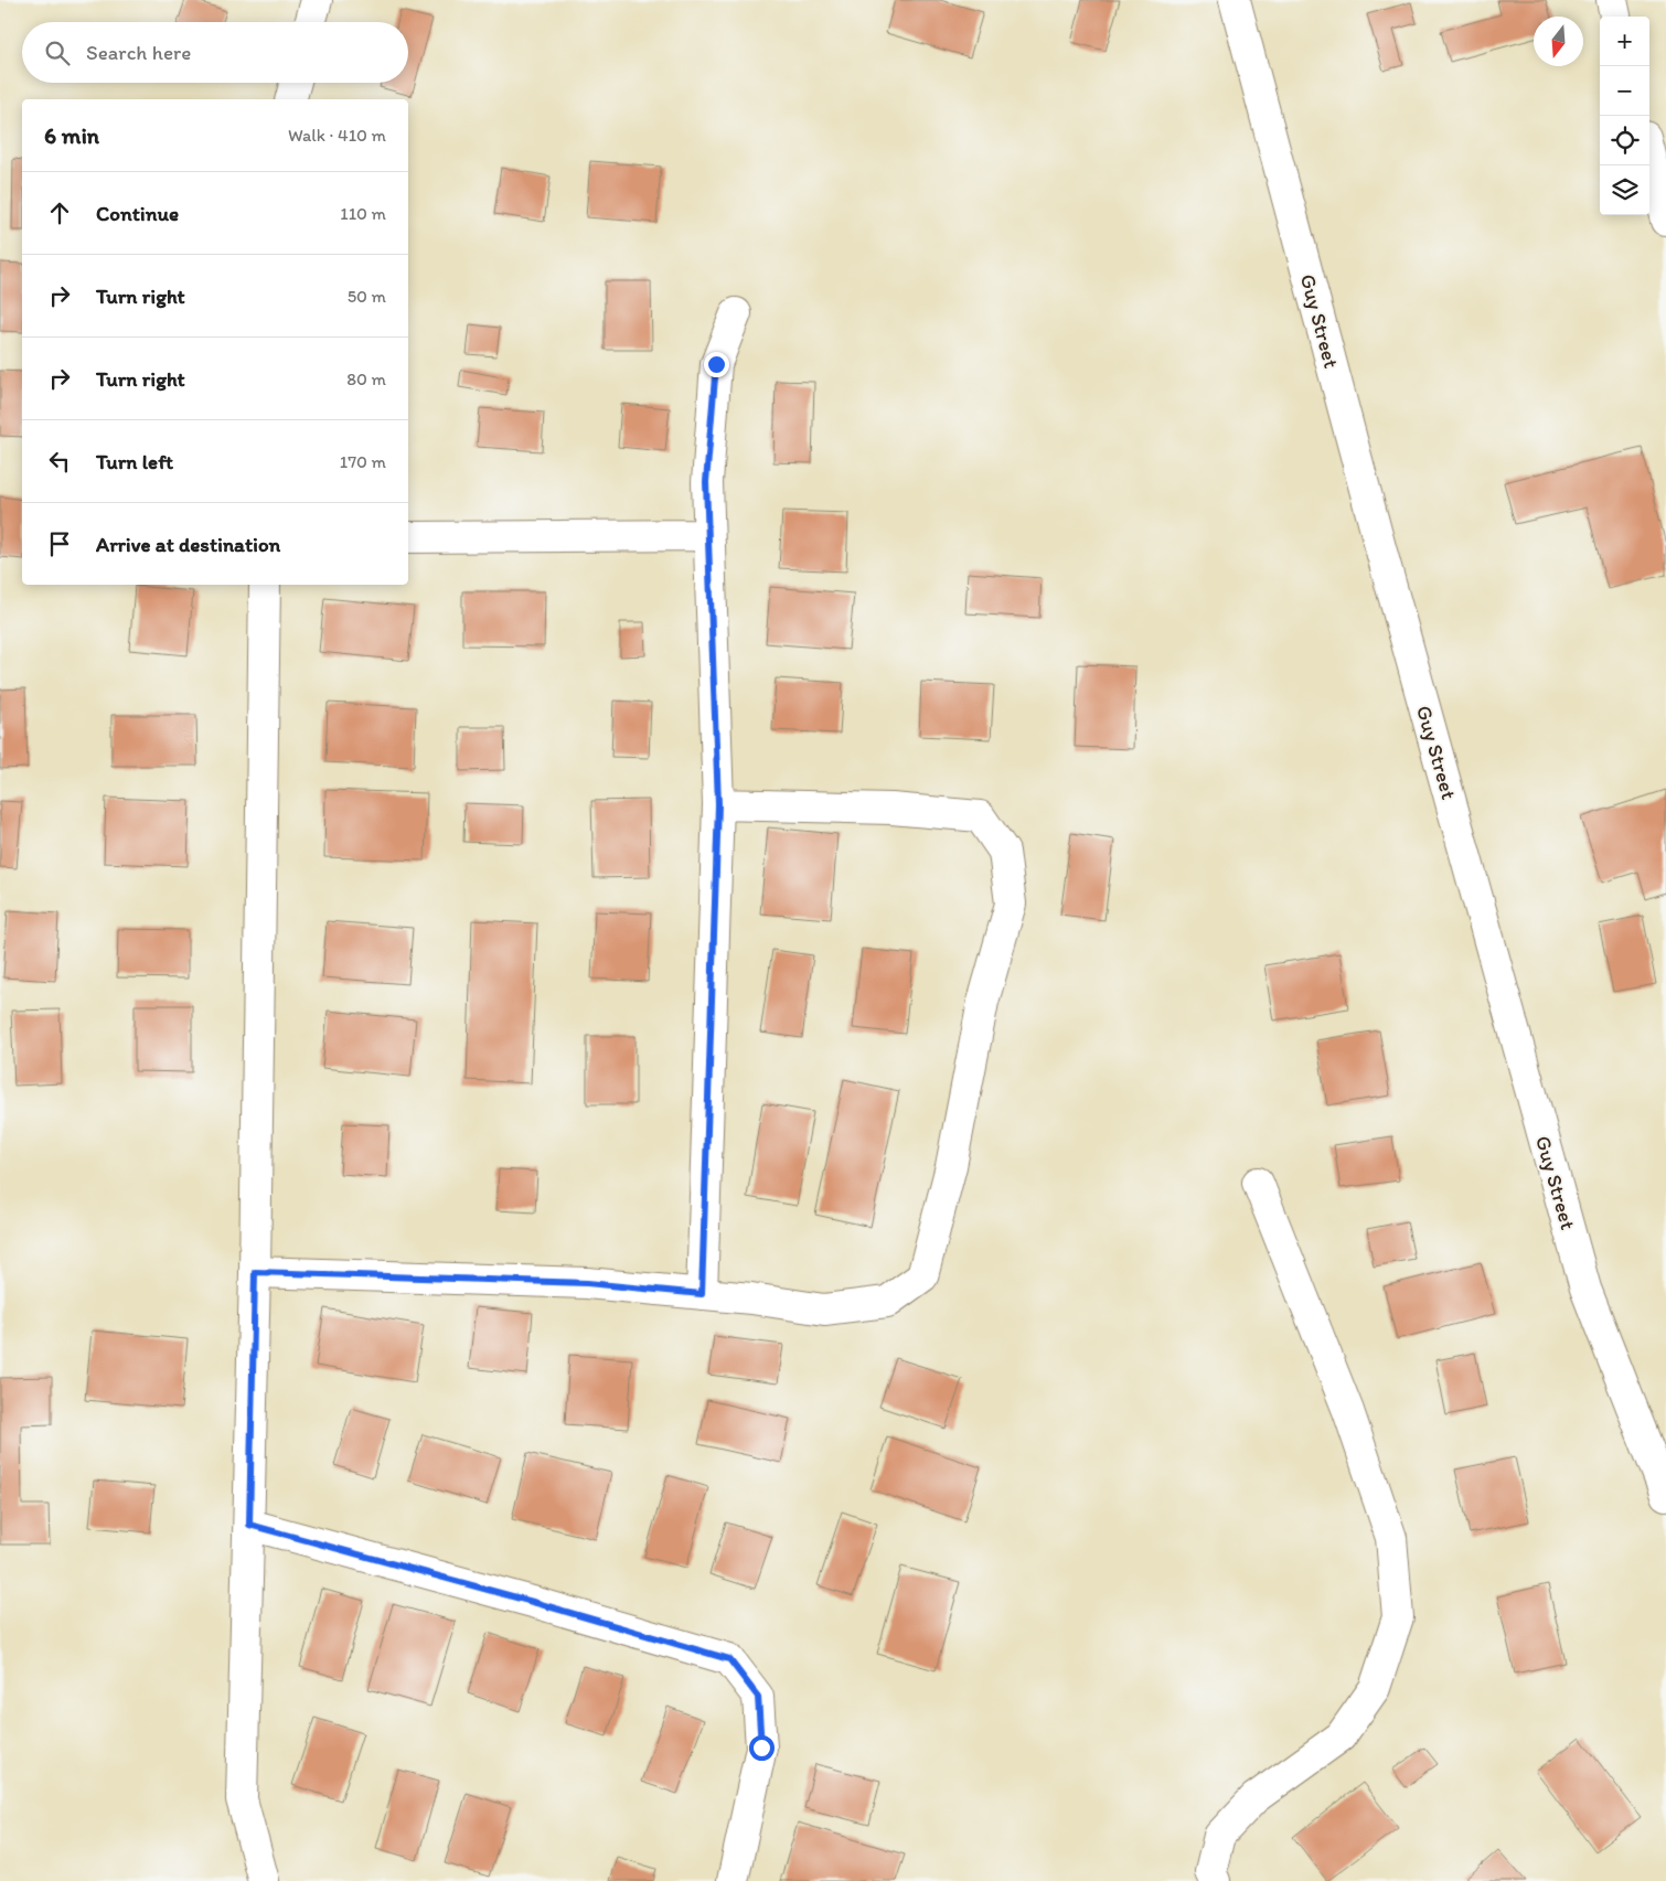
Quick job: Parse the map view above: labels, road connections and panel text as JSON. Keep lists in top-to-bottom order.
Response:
{
  "streets": {
    "street": ["Guy Street"]
  },
  "north": "bottom",
  "page": {
    "map_buttons": ["+", "−"],
    "search": "Search here",
    "heading": ["6 min", "Walk · 410 m"],
    "list": [
      ["Continue", "110 m"],
      ["Turn right", "50 m"],
      ["Turn right", "80 m"],
      ["Turn left", "170 m"],
      "Arrive at destination"
    ]
  }
}
